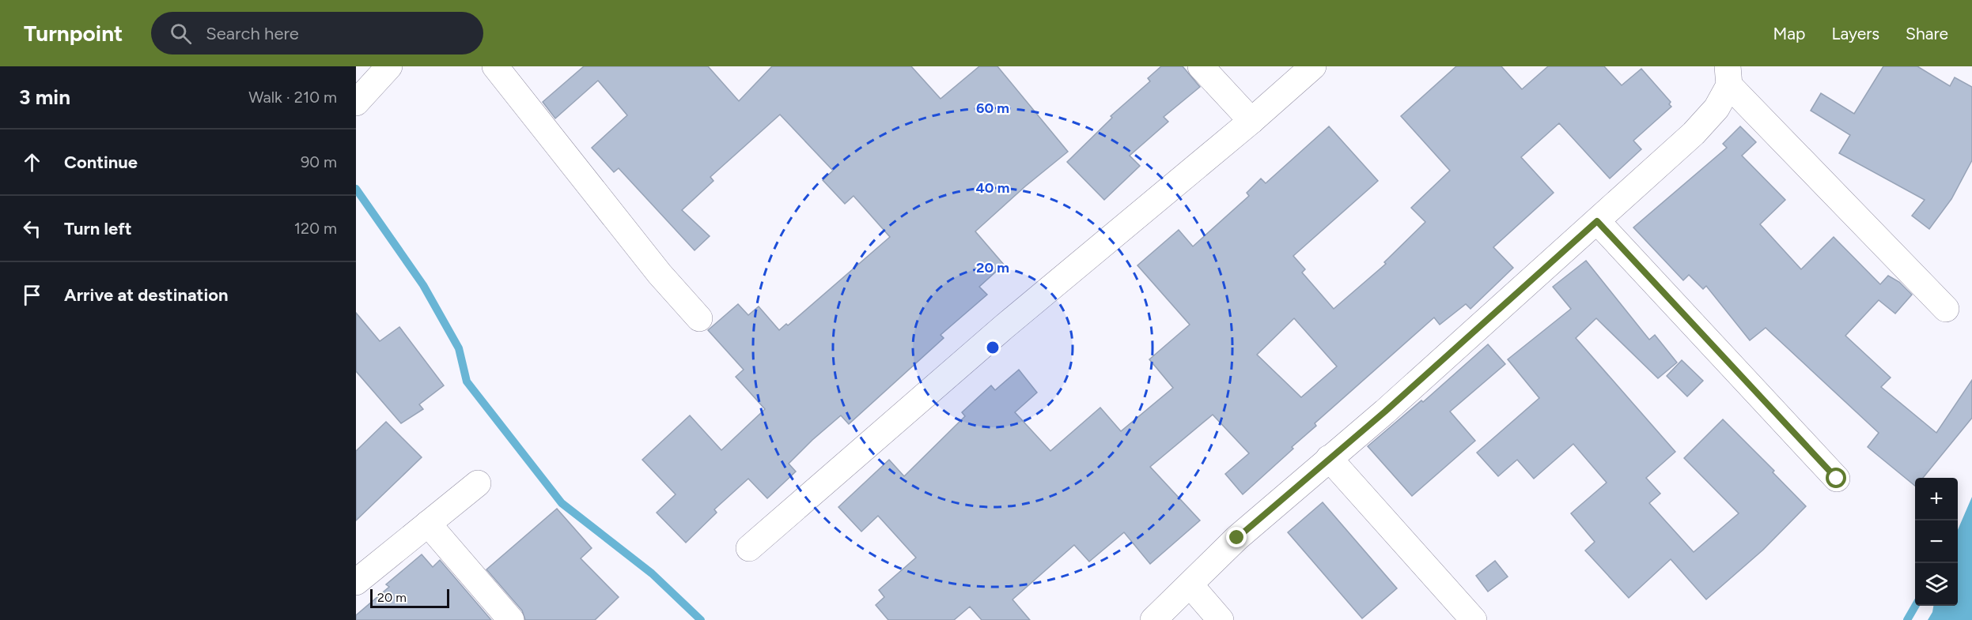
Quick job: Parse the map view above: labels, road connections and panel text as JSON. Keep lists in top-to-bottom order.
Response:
{
  "scale_bar": "20 m",
  "page": {
    "header": "Turnpoint",
    "search": "Search here",
    "nav": ["Map", "Layers", "Share"],
    "heading": ["3 min", "Walk · 210 m"],
    "list": [
      ["Continue", "90 m"],
      ["Turn left", "120 m"],
      "Arrive at destination"
    ],
    "map_buttons": ["+", "−"],
    "scale": "20 m"
  },
  "rings": ["60 m", "40 m", "20 m"]
}
